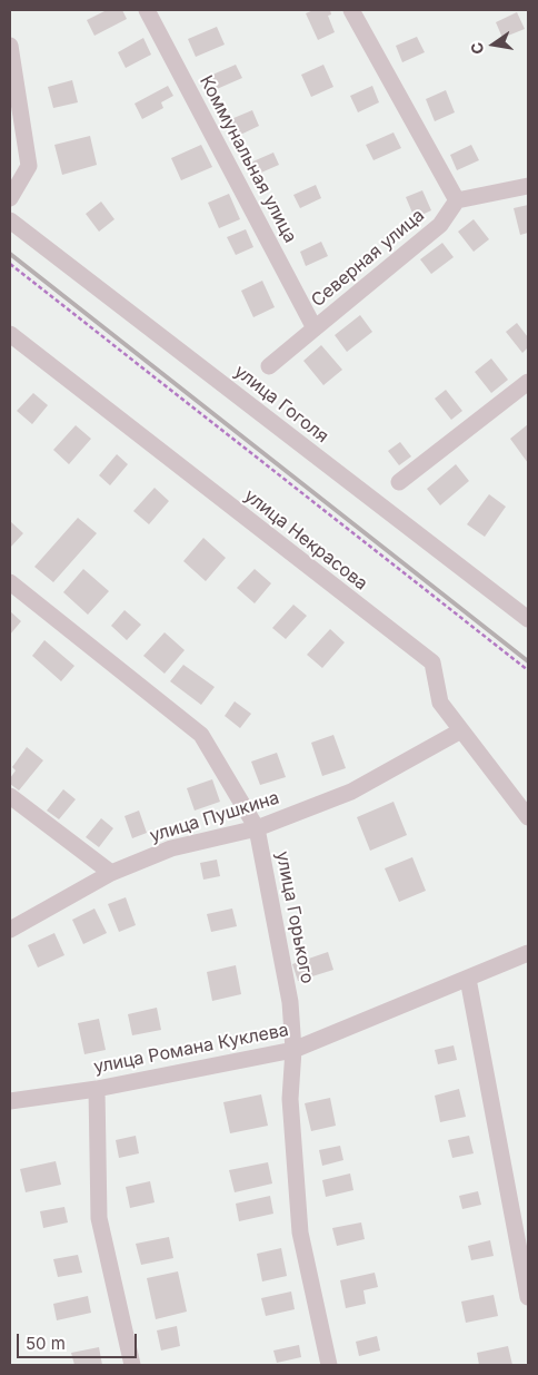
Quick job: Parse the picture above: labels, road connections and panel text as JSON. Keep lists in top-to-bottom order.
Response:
{
  "streets": {
    "street": [
      "Коммунальная улица",
      "Северная улица",
      "улица Гоголя",
      "улица Некрасова",
      "улица Пушкина",
      "улица Горького",
      "улица Романа Куклева"
    ]
  },
  "crossings": [
    ["Коммунальная улица", "Северная улица"],
    ["улица Некрасова", "улица Пушкина"],
    ["улица Пушкина", "улица Горького"],
    ["улица Горького", "улица Романа Куклева"]
  ],
  "scale_bar": "50 m",
  "north": "left"
}
